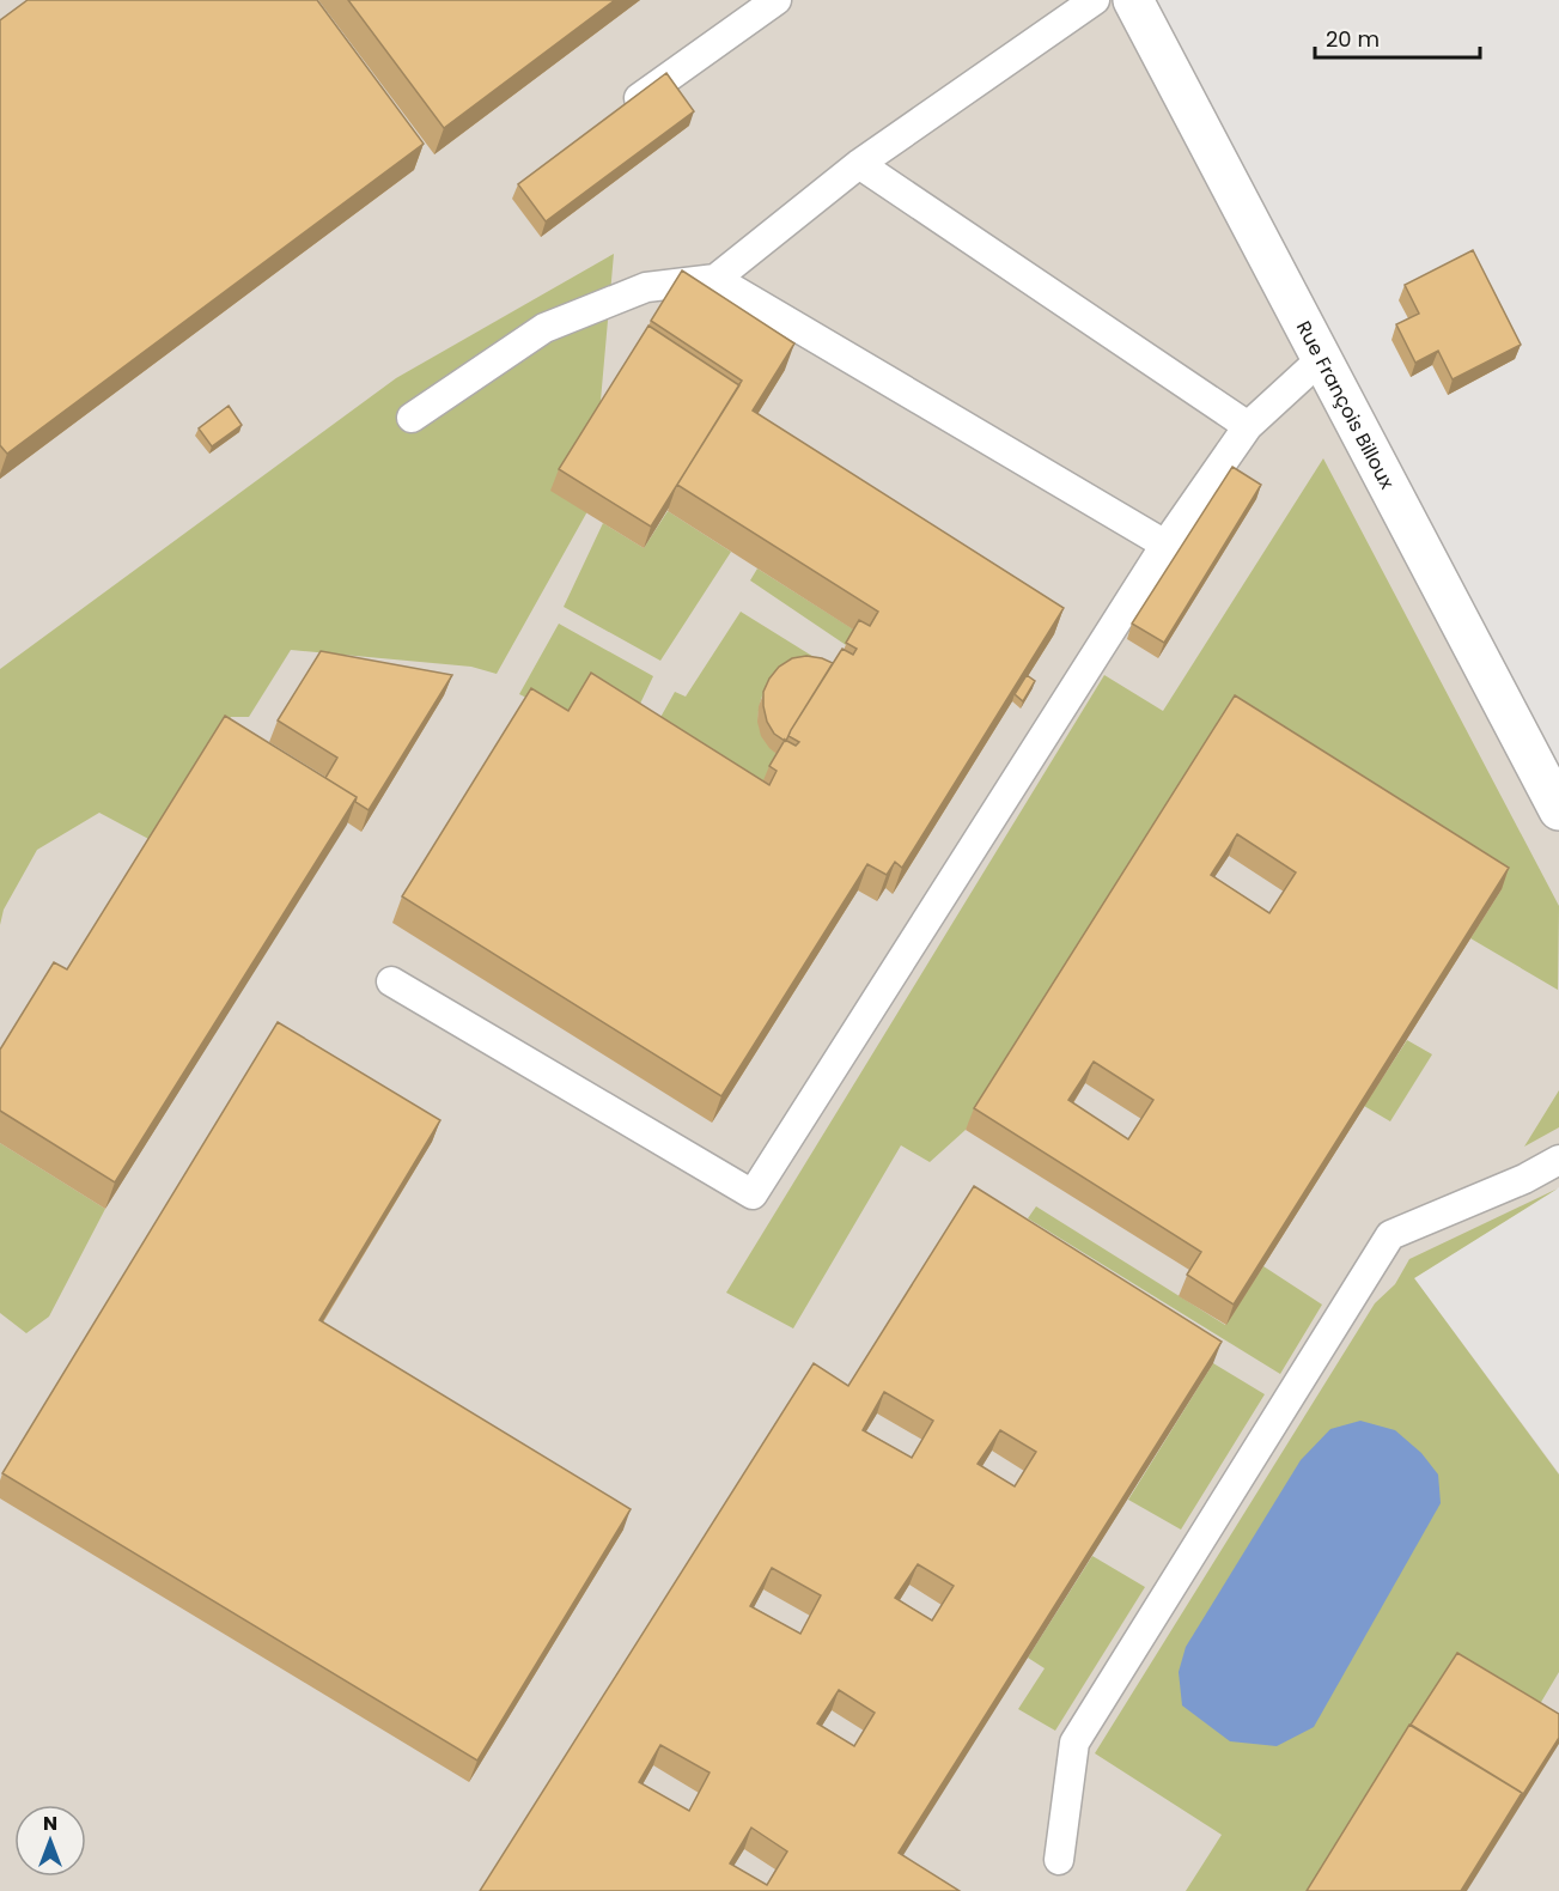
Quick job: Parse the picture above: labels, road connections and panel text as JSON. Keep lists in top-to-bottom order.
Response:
{
  "streets": {
    "street": ["Rue François Billoux"]
  },
  "scale_bar": "20 m",
  "north": "top"
}
